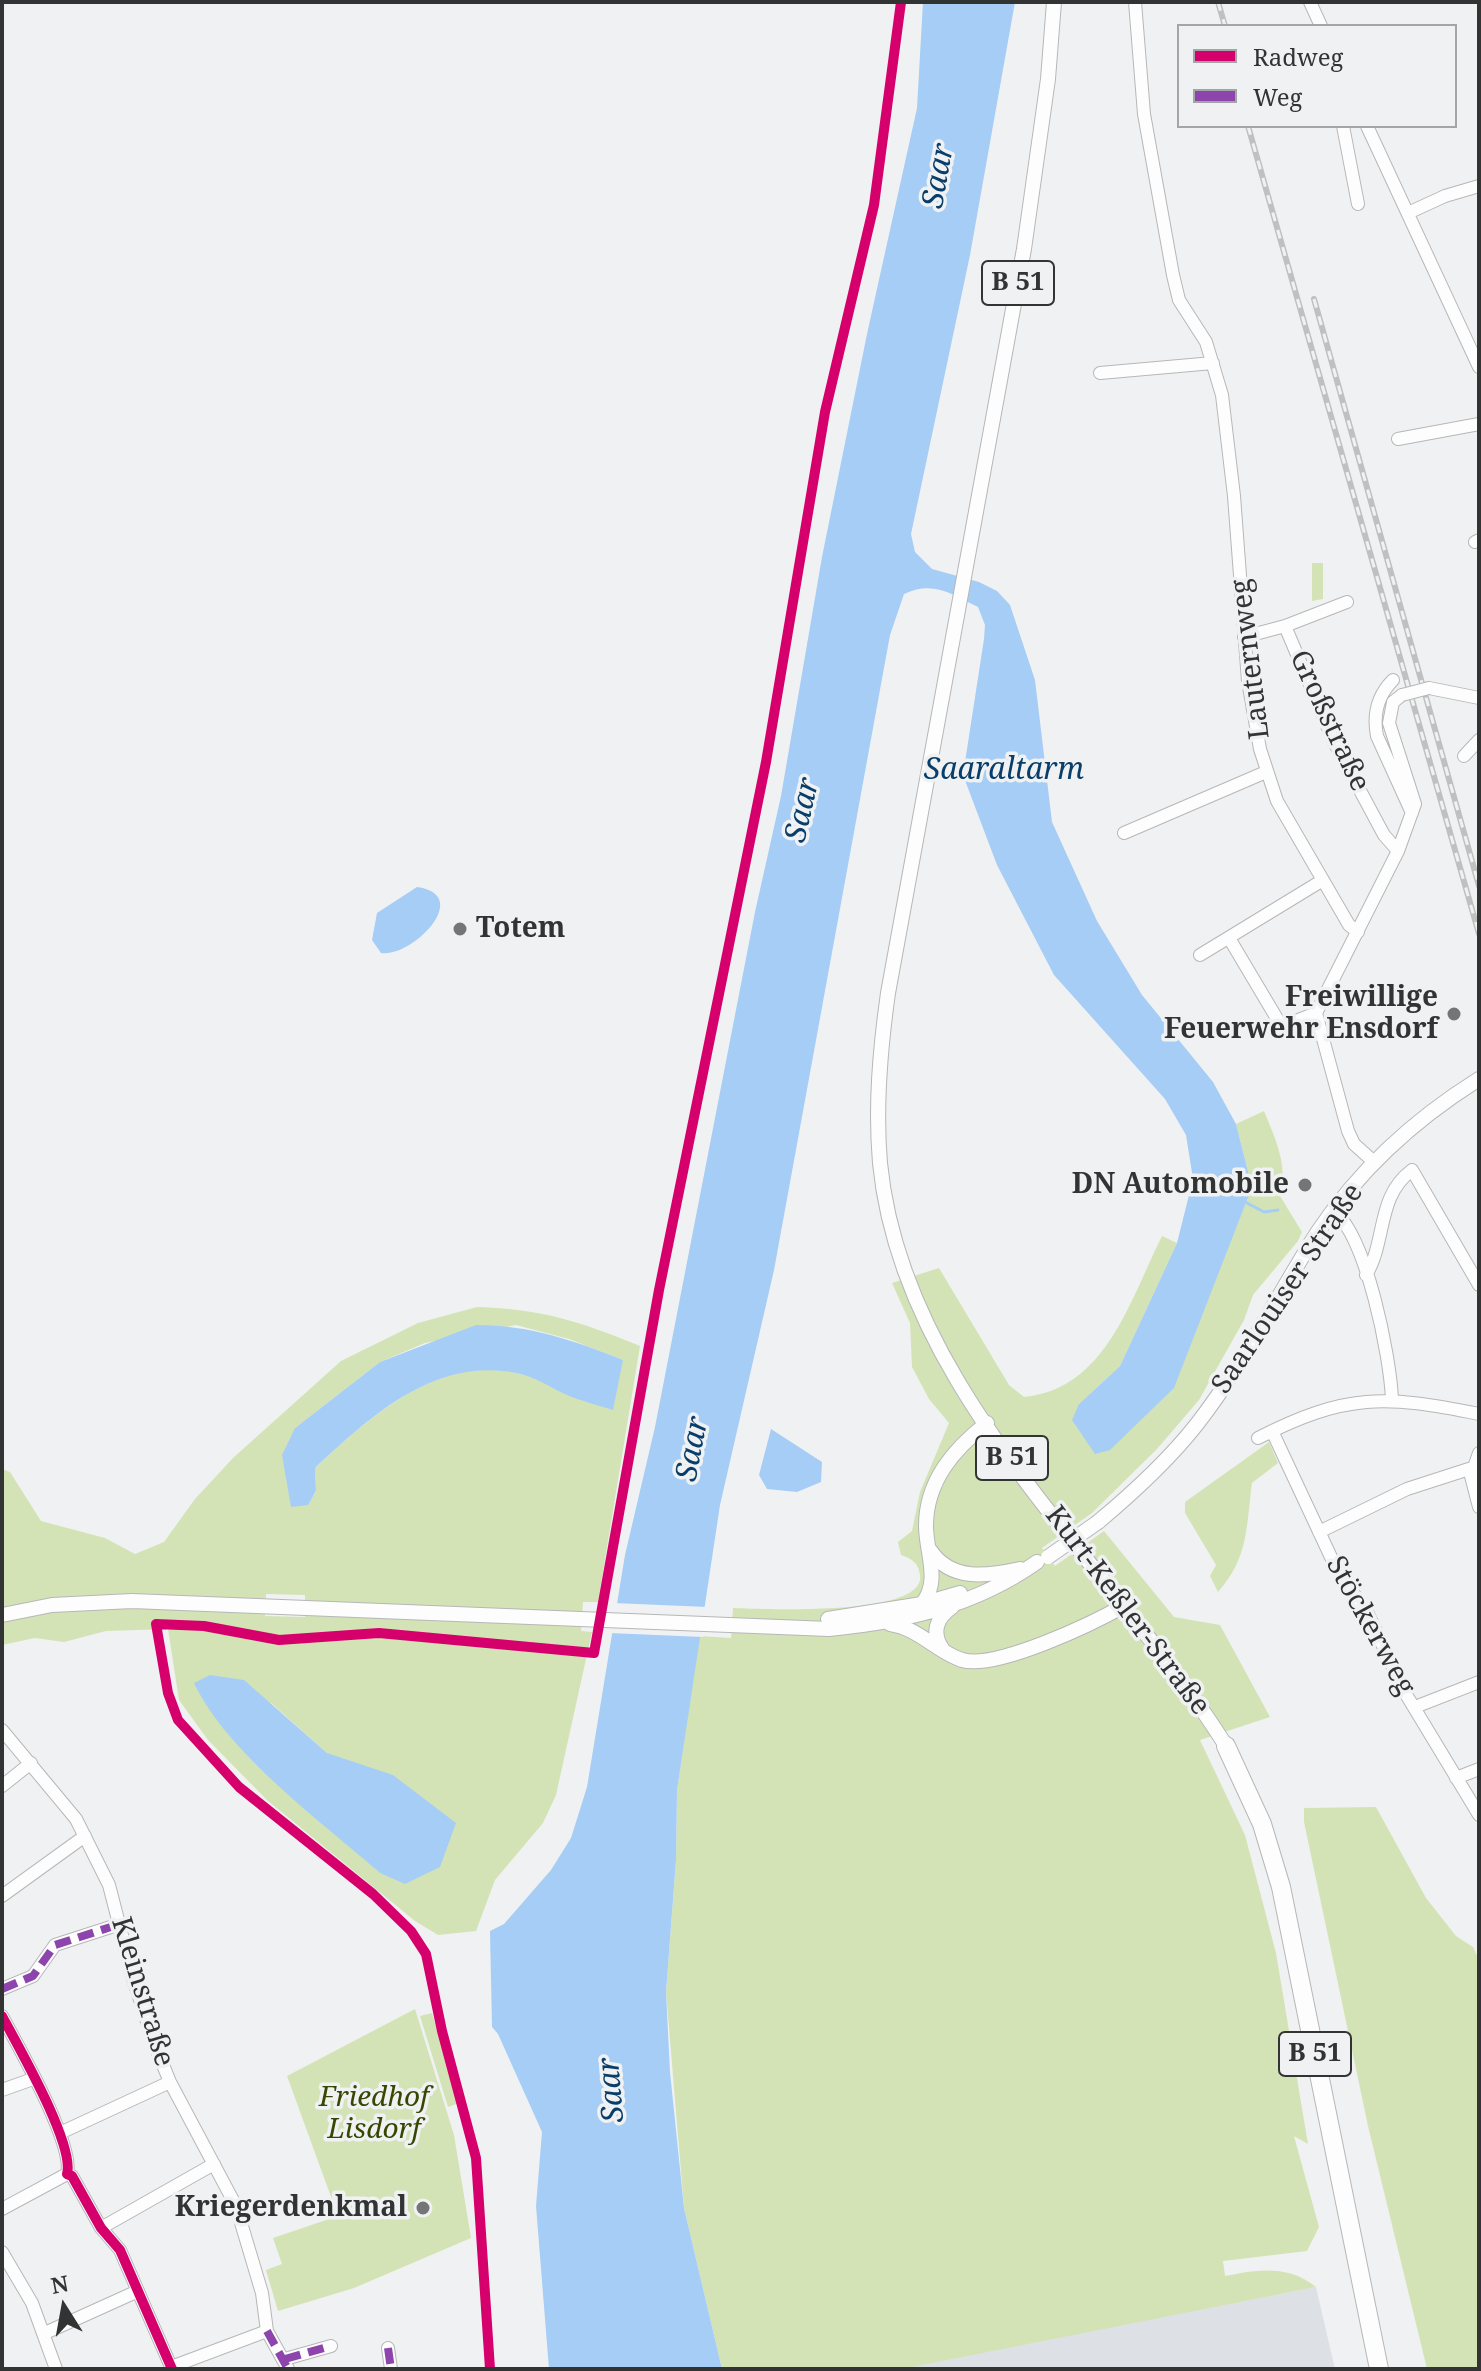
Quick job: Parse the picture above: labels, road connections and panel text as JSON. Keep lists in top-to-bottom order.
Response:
{
  "streets": {
    "highway": ["B 51"],
    "main road": ["Saarlouiser Straße", "Kurt-Keßler-Straße"],
    "street": [
      "Lauternweg",
      "Großstraße",
      "Stöckerweg",
      "Kleinstraße"
    ]
  },
  "crossings": [
    ["B 51", "Kurt-Keßler-Straße"],
    ["Lauternweg", "Großstraße"]
  ],
  "water": ["Saar", "Saaraltarm"],
  "parks": ["Friedhof Lisdorf"],
  "places": [
    "Totem",
    "Freiwillige Feuerwehr Ensdorf",
    "DN Automobile",
    "Kriegerdenkmal"
  ],
  "legend": ["Radweg", "Weg"],
  "north": "top"
}
